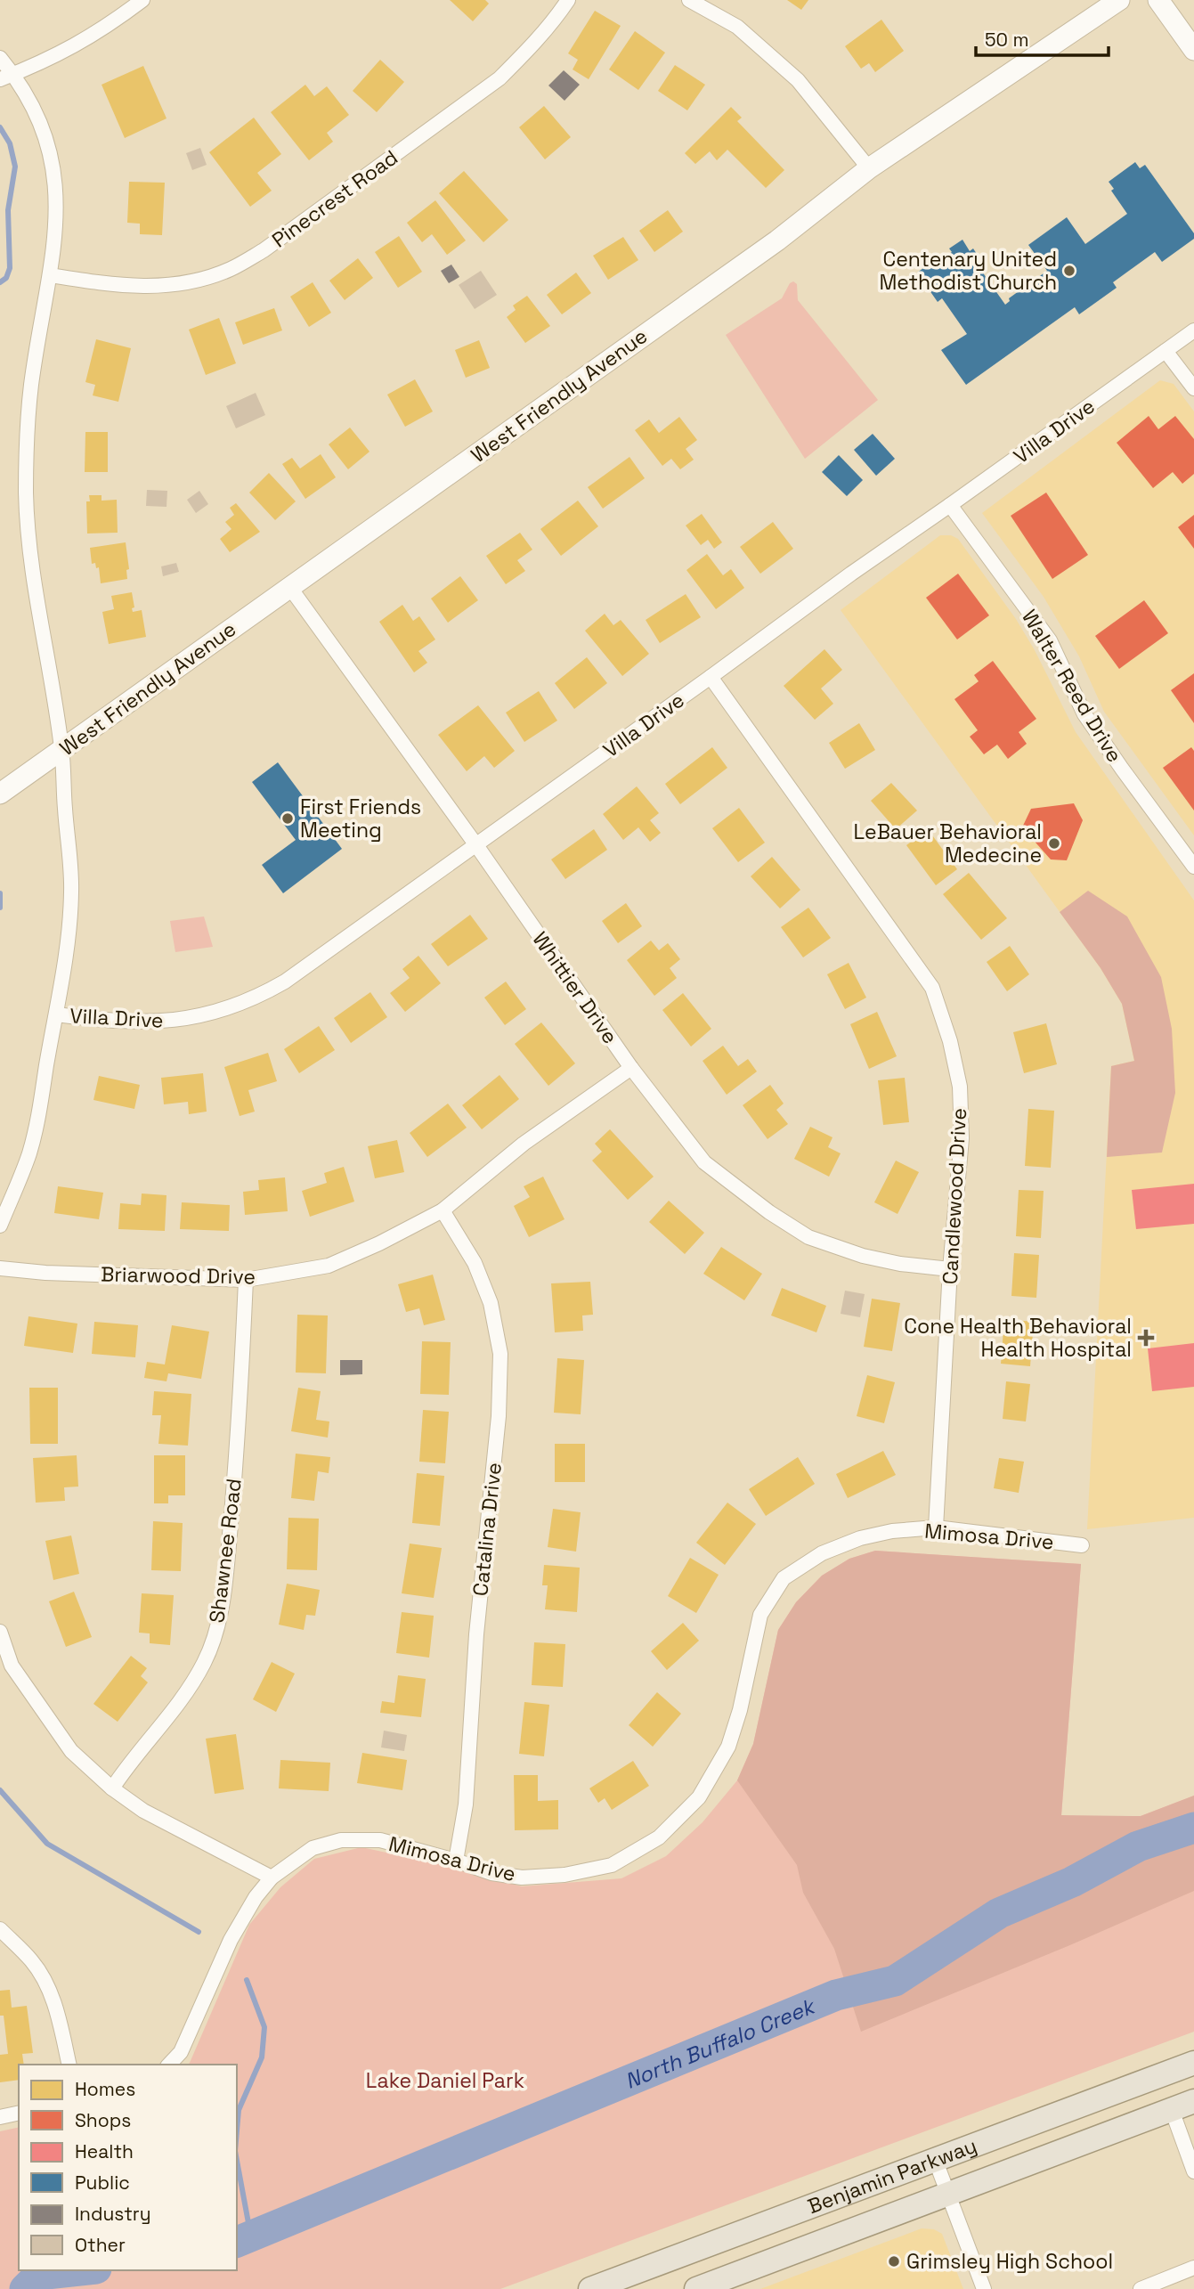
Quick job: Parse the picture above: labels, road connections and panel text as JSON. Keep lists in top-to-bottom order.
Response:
{
  "streets": {
    "main road": ["West Friendly Avenue", "Benjamin Parkway"],
    "street": [
      "Pinecrest Road",
      "Villa Drive",
      "Walter Reed Drive",
      "Whittier Drive",
      "Candlewood Drive",
      "Briarwood Drive",
      "Catalina Drive",
      "Mimosa Drive",
      "Shawnee Road"
    ]
  },
  "crossings": [
    ["West Friendly Avenue", "Whittier Drive"],
    ["Villa Drive", "Walter Reed Drive"],
    ["Villa Drive", "Whittier Drive"],
    ["Villa Drive", "Candlewood Drive"],
    ["Whittier Drive", "Candlewood Drive"],
    ["Whittier Drive", "Briarwood Drive"],
    ["Candlewood Drive", "Mimosa Drive"],
    ["Briarwood Drive", "Catalina Drive"],
    ["Briarwood Drive", "Shawnee Road"],
    ["Catalina Drive", "Mimosa Drive"]
  ],
  "water": ["North Buffalo Creek"],
  "parks": ["Lake Daniel Park"],
  "places": {
    "other": [
      "Centenary United Methodist Church",
      "First Friends Meeting",
      "LeBauer Behavioral Medecine",
      "Grimsley High School"
    ],
    "health": ["Cone Health Behavioral Health Hospital"]
  },
  "legend": [
    "Homes",
    "Shops",
    "Health",
    "Public",
    "Industry",
    "Other"
  ],
  "scale_bar": "50 m"
}
